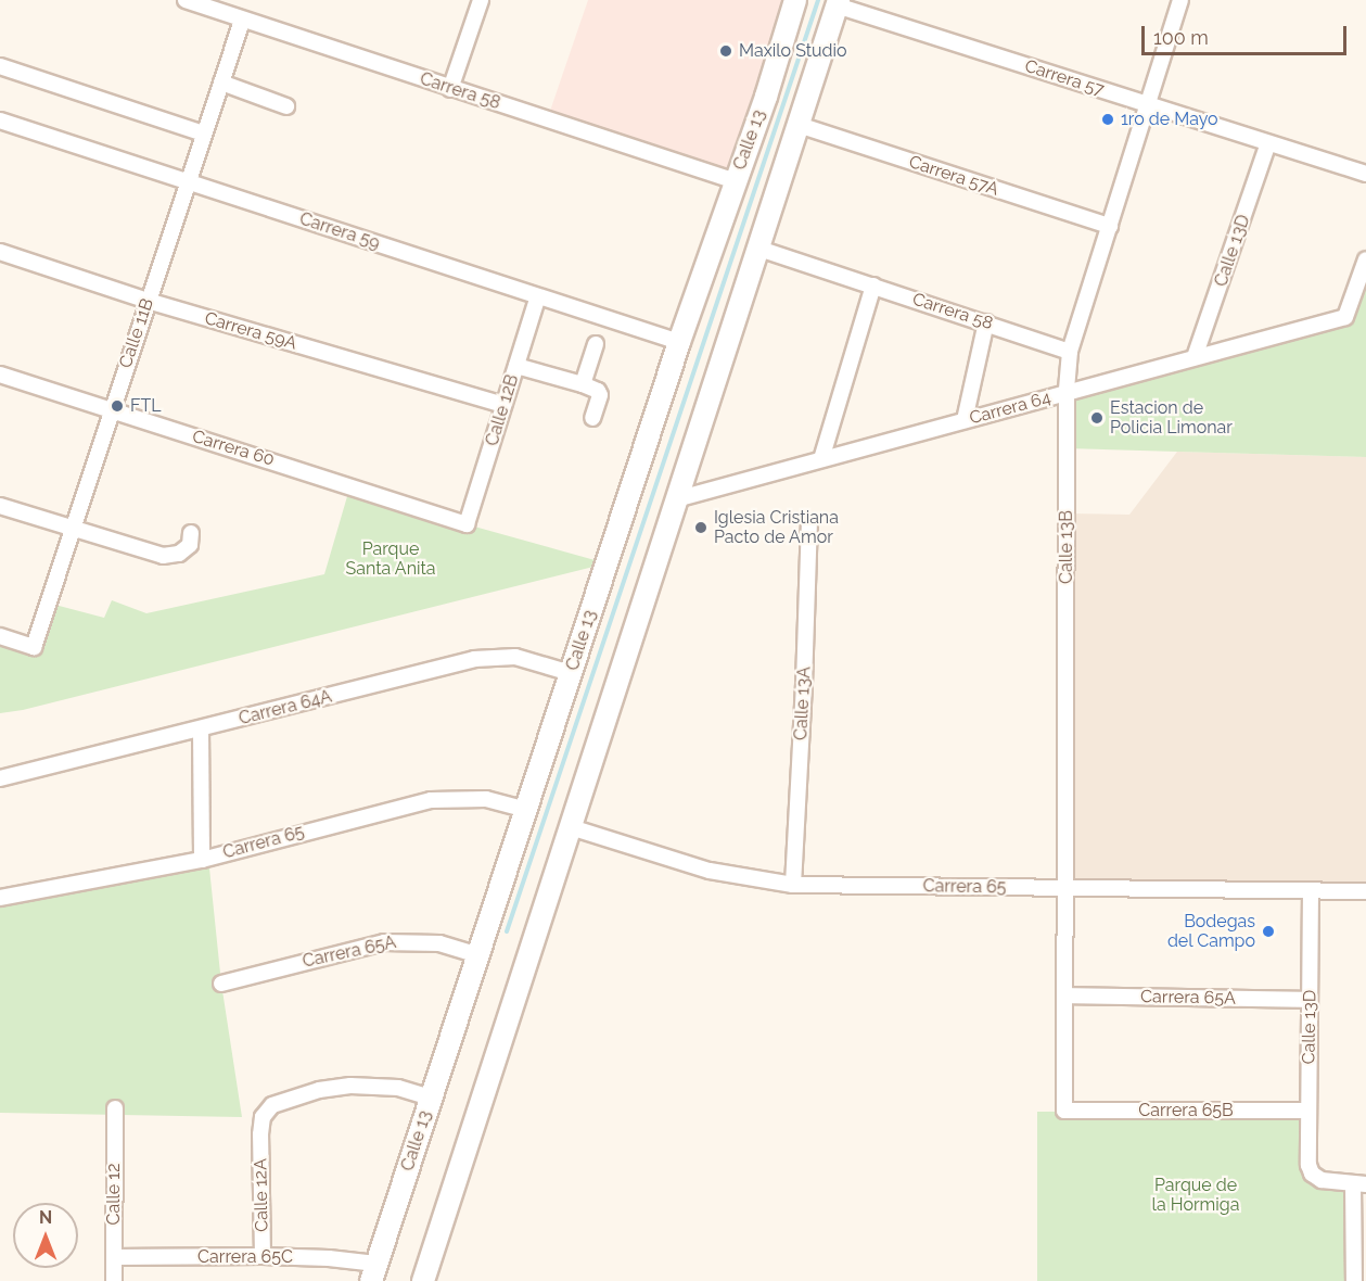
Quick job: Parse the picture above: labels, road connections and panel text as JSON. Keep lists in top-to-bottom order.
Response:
{
  "streets": {
    "main road": ["Calle 13"],
    "street": [
      "Carrera 57",
      "Carrera 58",
      "Carrera 57A",
      "Carrera 59",
      "Calle 13D",
      "Carrera 59A",
      "Calle 11B",
      "Carrera 64",
      "Calle 12B",
      "Carrera 60",
      "Calle 13B",
      "Calle 13A",
      "Carrera 64A",
      "Carrera 65",
      "Carrera 65A",
      "Carrera 65B",
      "Calle 12",
      "Calle 12A",
      "Carrera 65C"
    ]
  },
  "crossings": [
    ["Carrera 57", "Calle 13D"],
    ["Carrera 57", "Calle 13B"],
    ["Carrera 58", "Calle 13"],
    ["Carrera 58", "Calle 11B"],
    ["Carrera 58", "Calle 13B"],
    ["Calle 13", "Carrera 59"],
    ["Calle 13", "Carrera 64A"],
    ["Calle 13", "Carrera 65"],
    ["Calle 13", "Carrera 65A"],
    ["Calle 13", "Calle 12A"],
    ["Calle 13", "Carrera 65C"],
    ["Carrera 57A", "Calle 13B"],
    ["Carrera 59", "Calle 11B"],
    ["Carrera 59", "Calle 12B"],
    ["Calle 13D", "Carrera 64"],
    ["Calle 13D", "Carrera 65"],
    ["Calle 13D", "Carrera 65A"],
    ["Calle 13D", "Carrera 65B"],
    ["Carrera 59A", "Calle 11B"],
    ["Carrera 59A", "Calle 12B"],
    ["Calle 11B", "Carrera 60"],
    ["Carrera 64", "Calle 13B"],
    ["Calle 12B", "Carrera 60"],
    ["Calle 13B", "Carrera 65"],
    ["Calle 13B", "Carrera 65A"],
    ["Calle 13B", "Carrera 65B"],
    ["Calle 13A", "Carrera 65"],
    ["Calle 12", "Carrera 65C"],
    ["Calle 12A", "Carrera 65C"]
  ],
  "parks": ["Parque Santa Anita", "Parque de la Hormiga"],
  "places": [
    "Maxilo Studio",
    "1ro de Mayo",
    "FTL",
    "Estacion de Policia Limonar",
    "Iglesia Cristiana Pacto de Amor",
    "Bodegas del Campo"
  ],
  "scale_bar": "100 m",
  "north": "top"
}
